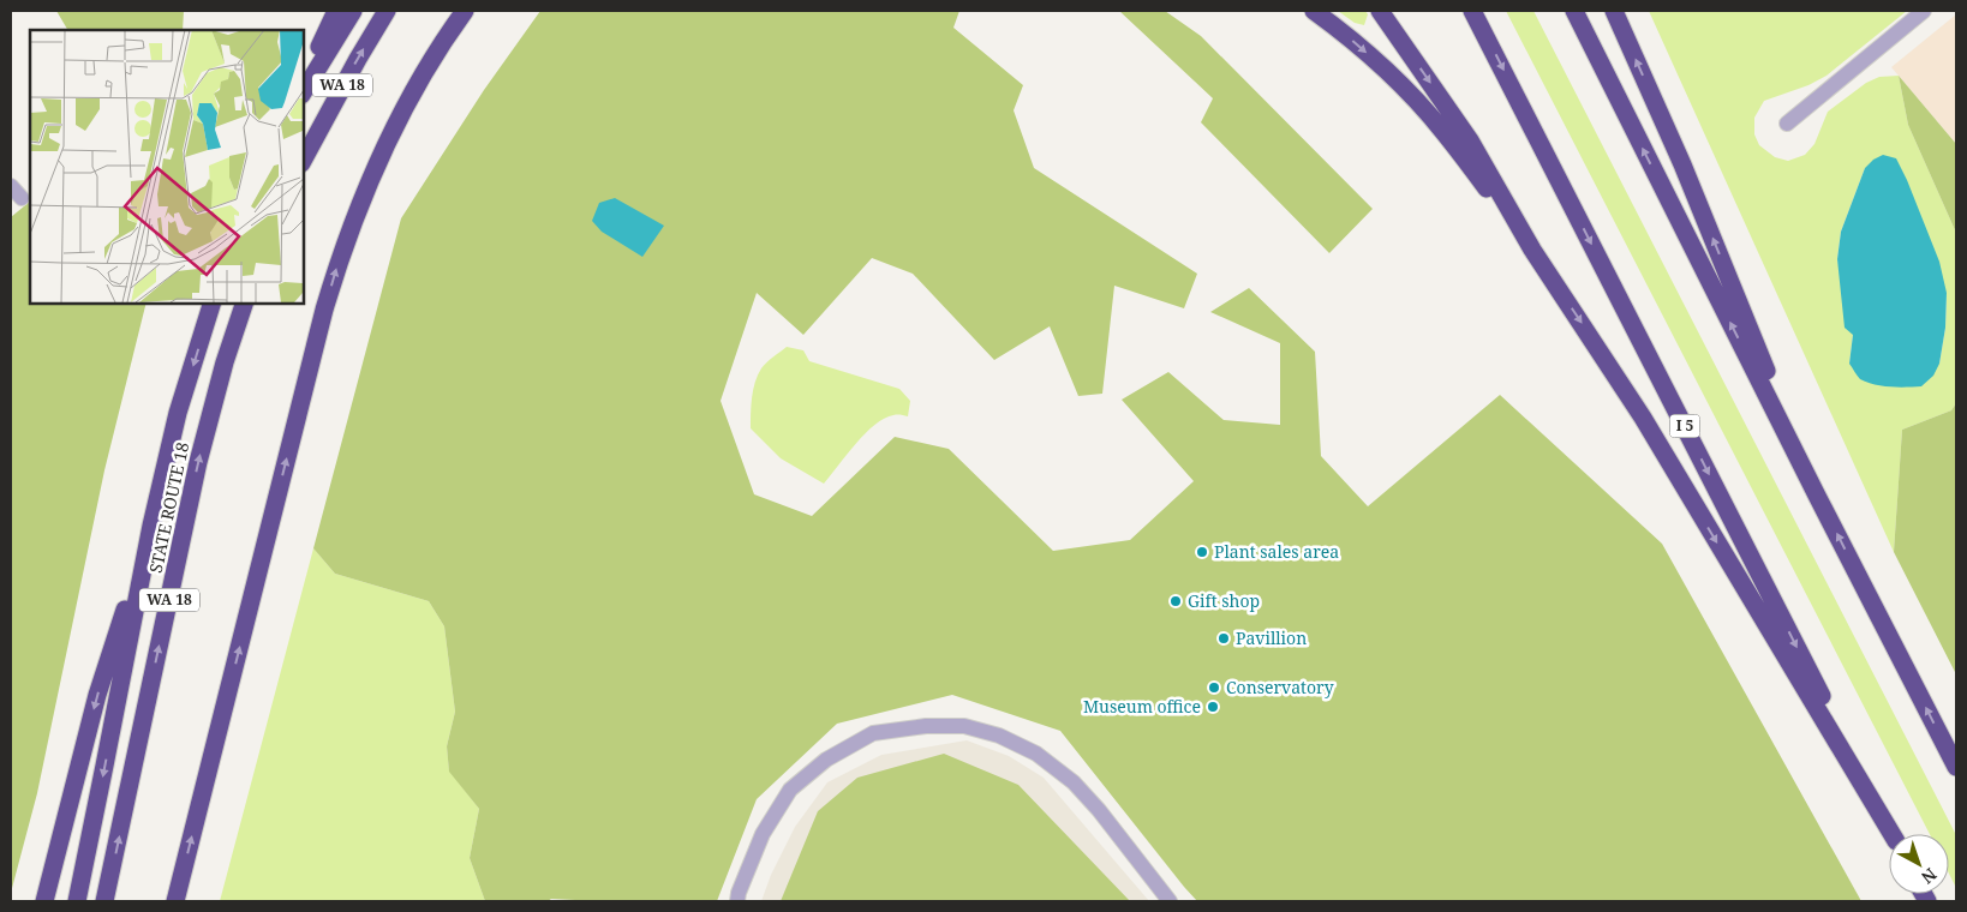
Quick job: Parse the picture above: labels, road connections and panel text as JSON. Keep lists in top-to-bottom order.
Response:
{
  "streets": {
    "highway": ["WA 18", "I 5", "STATE ROUTE 18"]
  },
  "places": [
    "Plant sales area",
    "Gift shop",
    "Pavillion",
    "Conservatory",
    "Museum office"
  ],
  "north": "bottom right"
}
